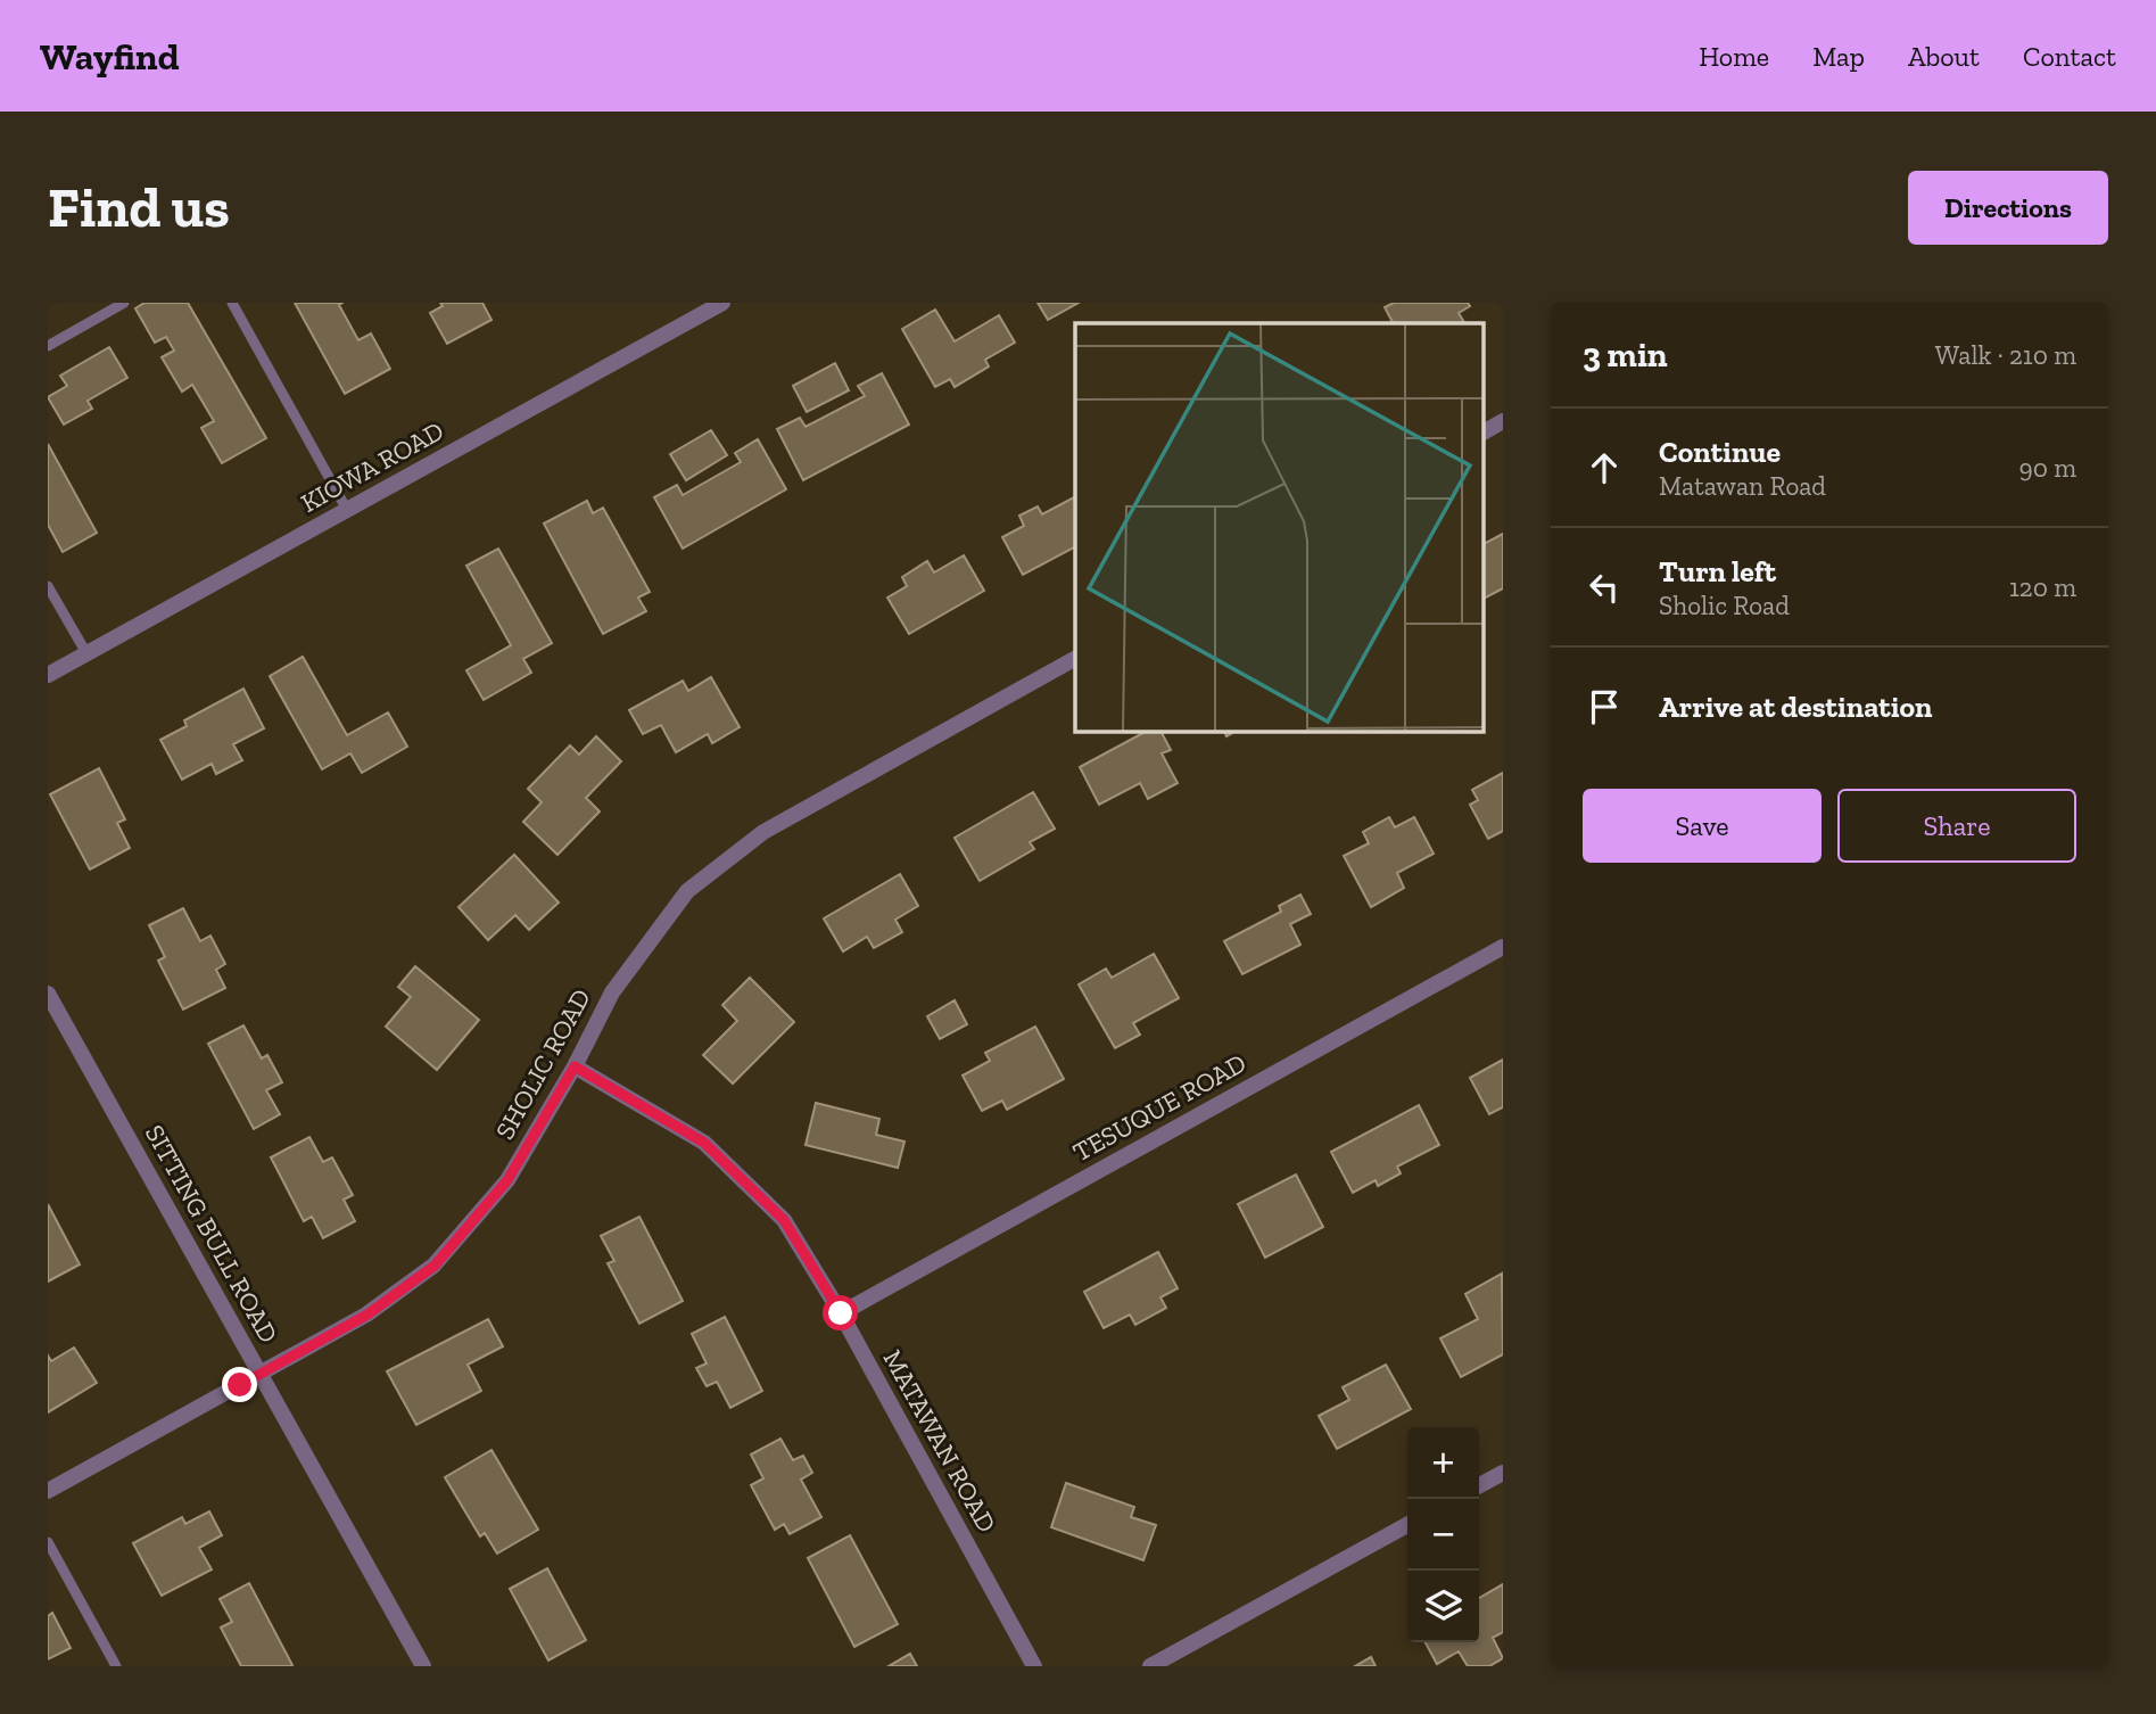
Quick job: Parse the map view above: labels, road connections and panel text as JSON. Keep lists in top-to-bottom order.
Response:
{
  "streets": {
    "street": [
      "KIOWA ROAD",
      "SHOLIC ROAD",
      "TESUQUE ROAD",
      "SITTING BULL ROAD",
      "MATAWAN ROAD"
    ]
  },
  "crossings": [
    ["SHOLIC ROAD", "SITTING BULL ROAD"],
    ["SHOLIC ROAD", "MATAWAN ROAD"],
    ["TESUQUE ROAD", "MATAWAN ROAD"]
  ],
  "page": {
    "header": "Wayfind",
    "nav": [
      "Home",
      "Map",
      "About",
      "Contact"
    ],
    "buttons": [
      "Directions",
      ["Save", "Share"]
    ],
    "title": "Find us",
    "heading": ["3 min", "Walk · 210 m"],
    "list": [
      ["Continue", "Matawan Road", "90 m"],
      ["Turn left", "Sholic Road", "120 m"],
      "Arrive at destination"
    ],
    "map_buttons": ["+", "−"]
  }
}
